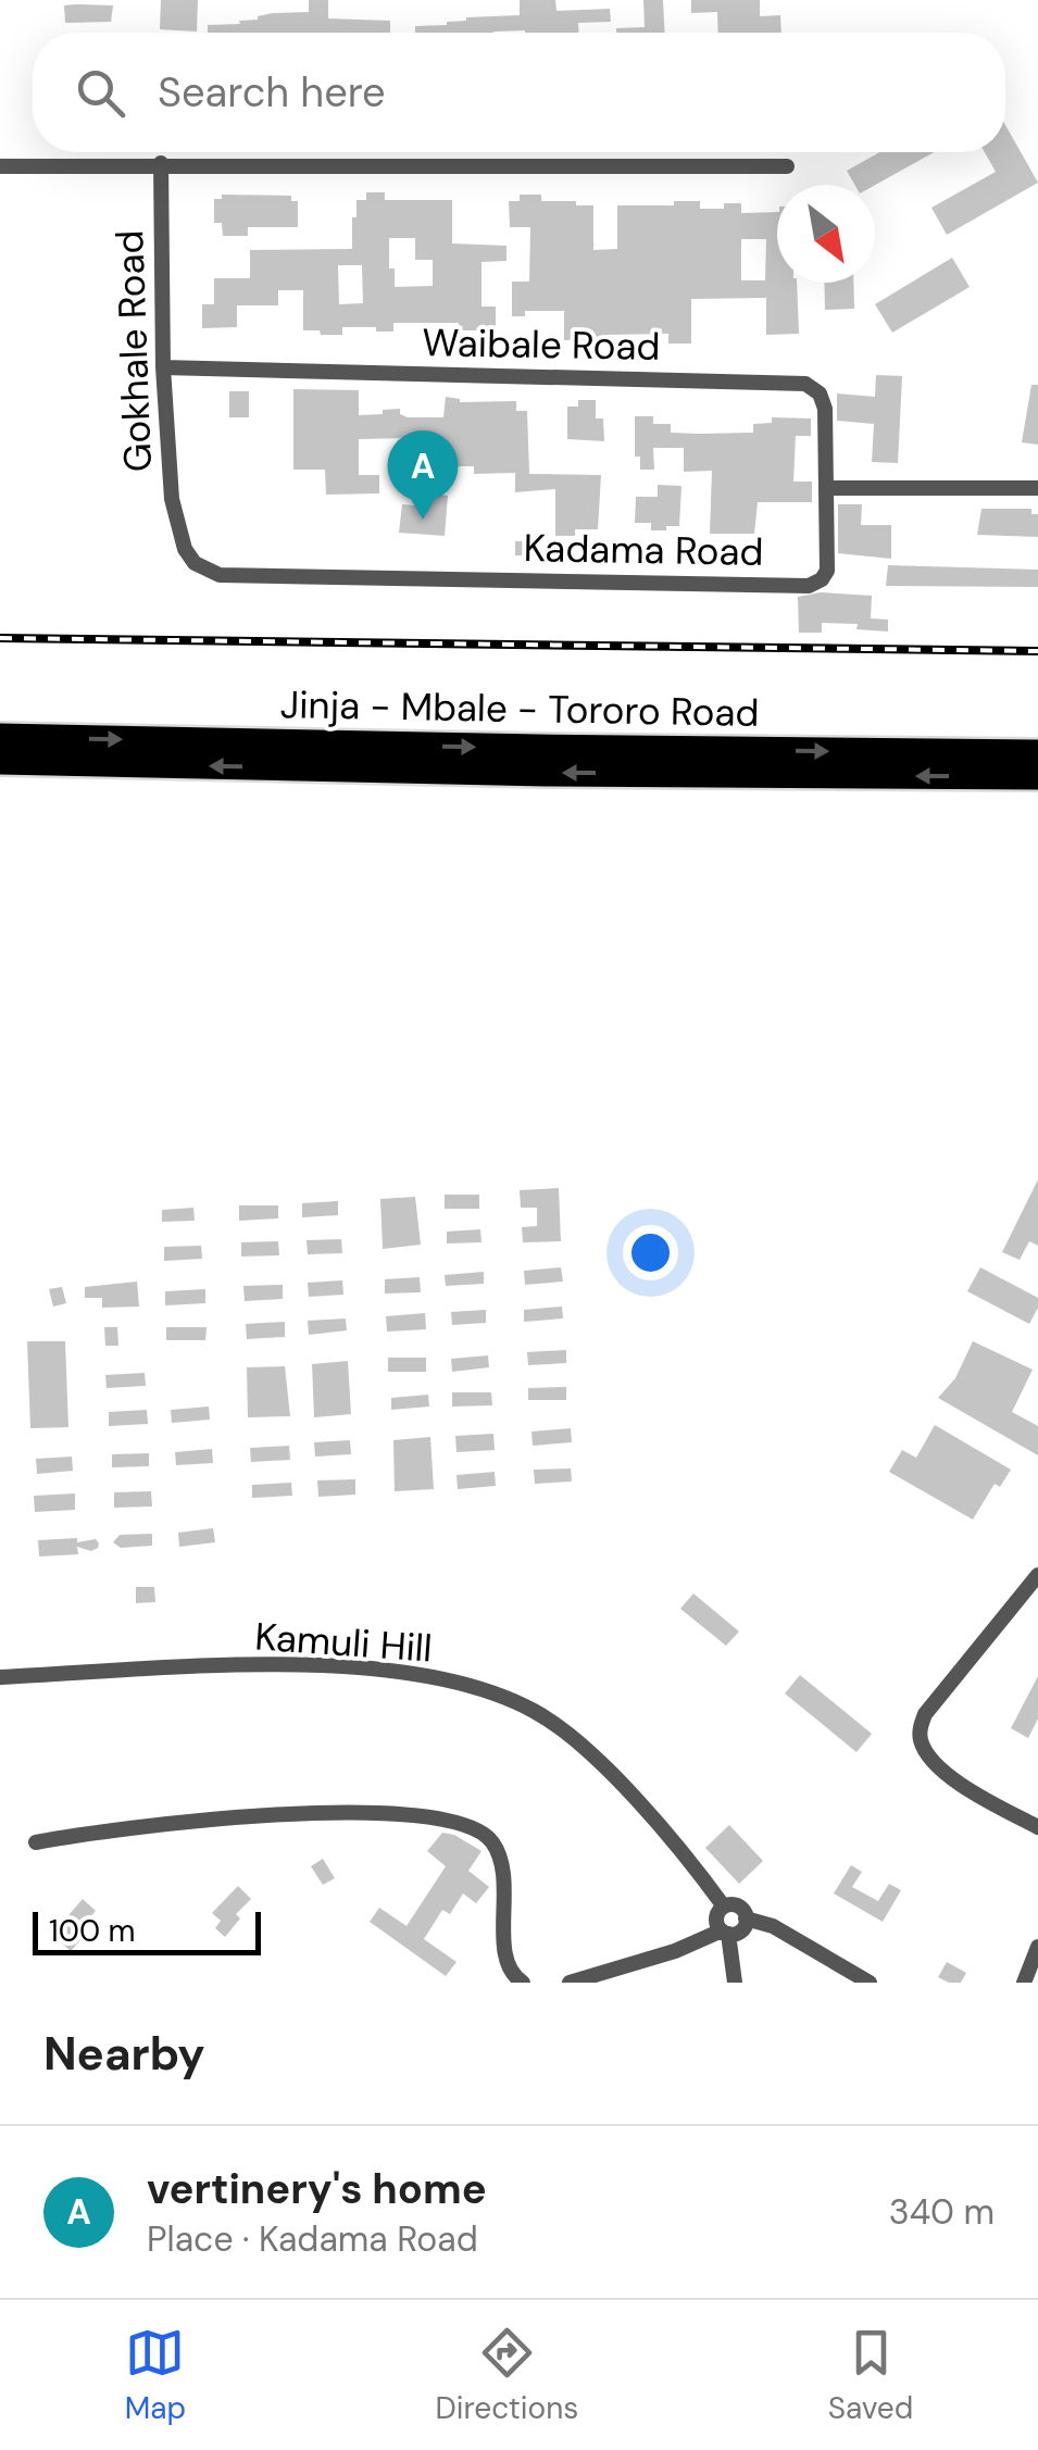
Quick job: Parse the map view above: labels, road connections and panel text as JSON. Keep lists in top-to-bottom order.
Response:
{
  "streets": {
    "highway": ["Jinja - Mbale - Tororo Road"],
    "street": [
      "Waibale Road",
      "Gokhale Road",
      "Kadama Road",
      "Kamuli Hill"
    ]
  },
  "crossings": [
    ["Waibale Road", "Gokhale Road"],
    ["Waibale Road", "Kadama Road"],
    ["Gokhale Road", "Kadama Road"]
  ],
  "scale_bar": "100 m",
  "north": "bottom right",
  "page": {
    "search": "Search here",
    "pins": "A",
    "scale": "100 m",
    "heading": "Nearby",
    "list": [
      {
        "mark": "A",
        "name": "vertinery's home",
        "note": "Place · Kadama Road",
        "value": "340 m"
      }
    ],
    "nav": ["Map", "Directions", "Saved"]
  }
}
